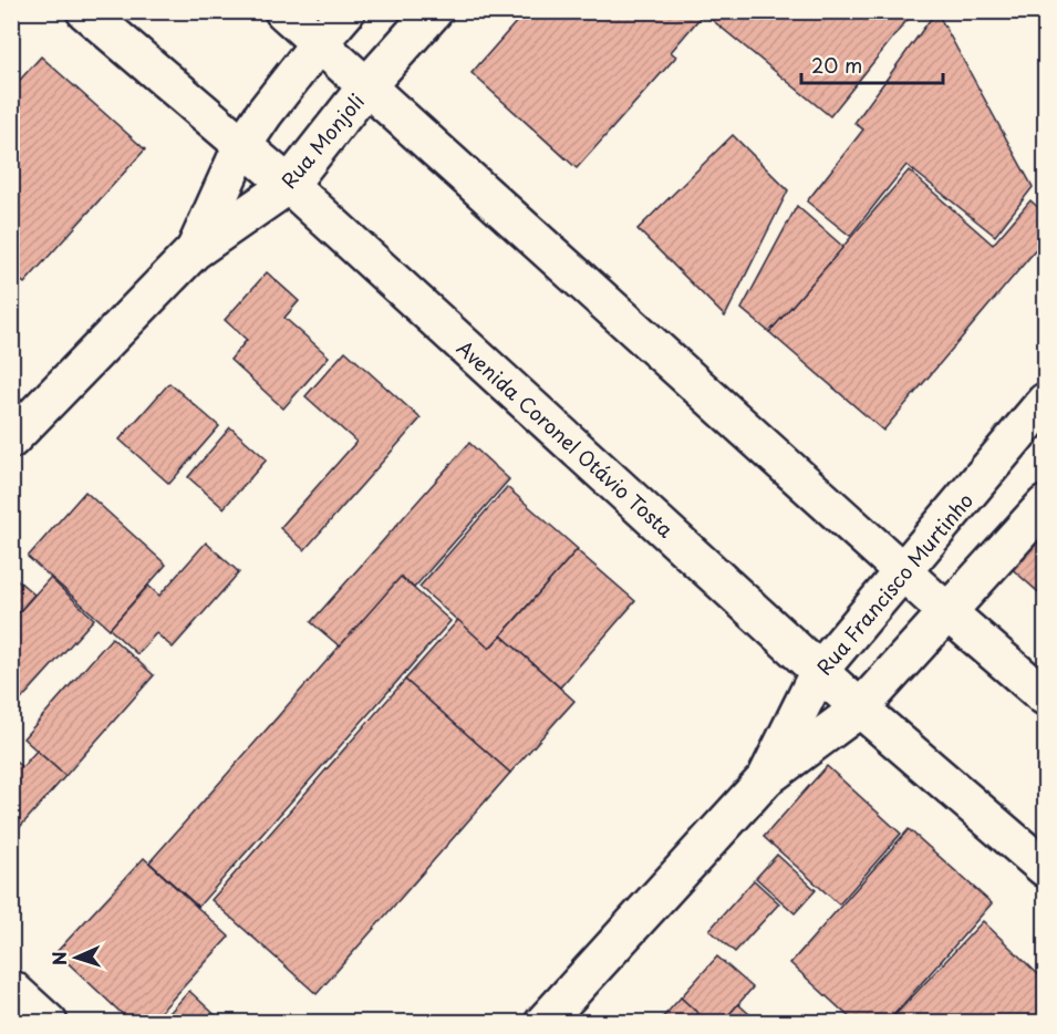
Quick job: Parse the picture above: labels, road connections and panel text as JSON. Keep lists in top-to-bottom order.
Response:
{
  "streets": {
    "main road": ["Rua Monjoli", "Avenida Coronel Otávio Tosta", "Rua Francisco Murtinho"]
  },
  "crossings": [
    ["Rua Monjoli", "Avenida Coronel Otávio Tosta"],
    ["Avenida Coronel Otávio Tosta", "Rua Francisco Murtinho"]
  ],
  "scale_bar": "20 m",
  "north": "left"
}
